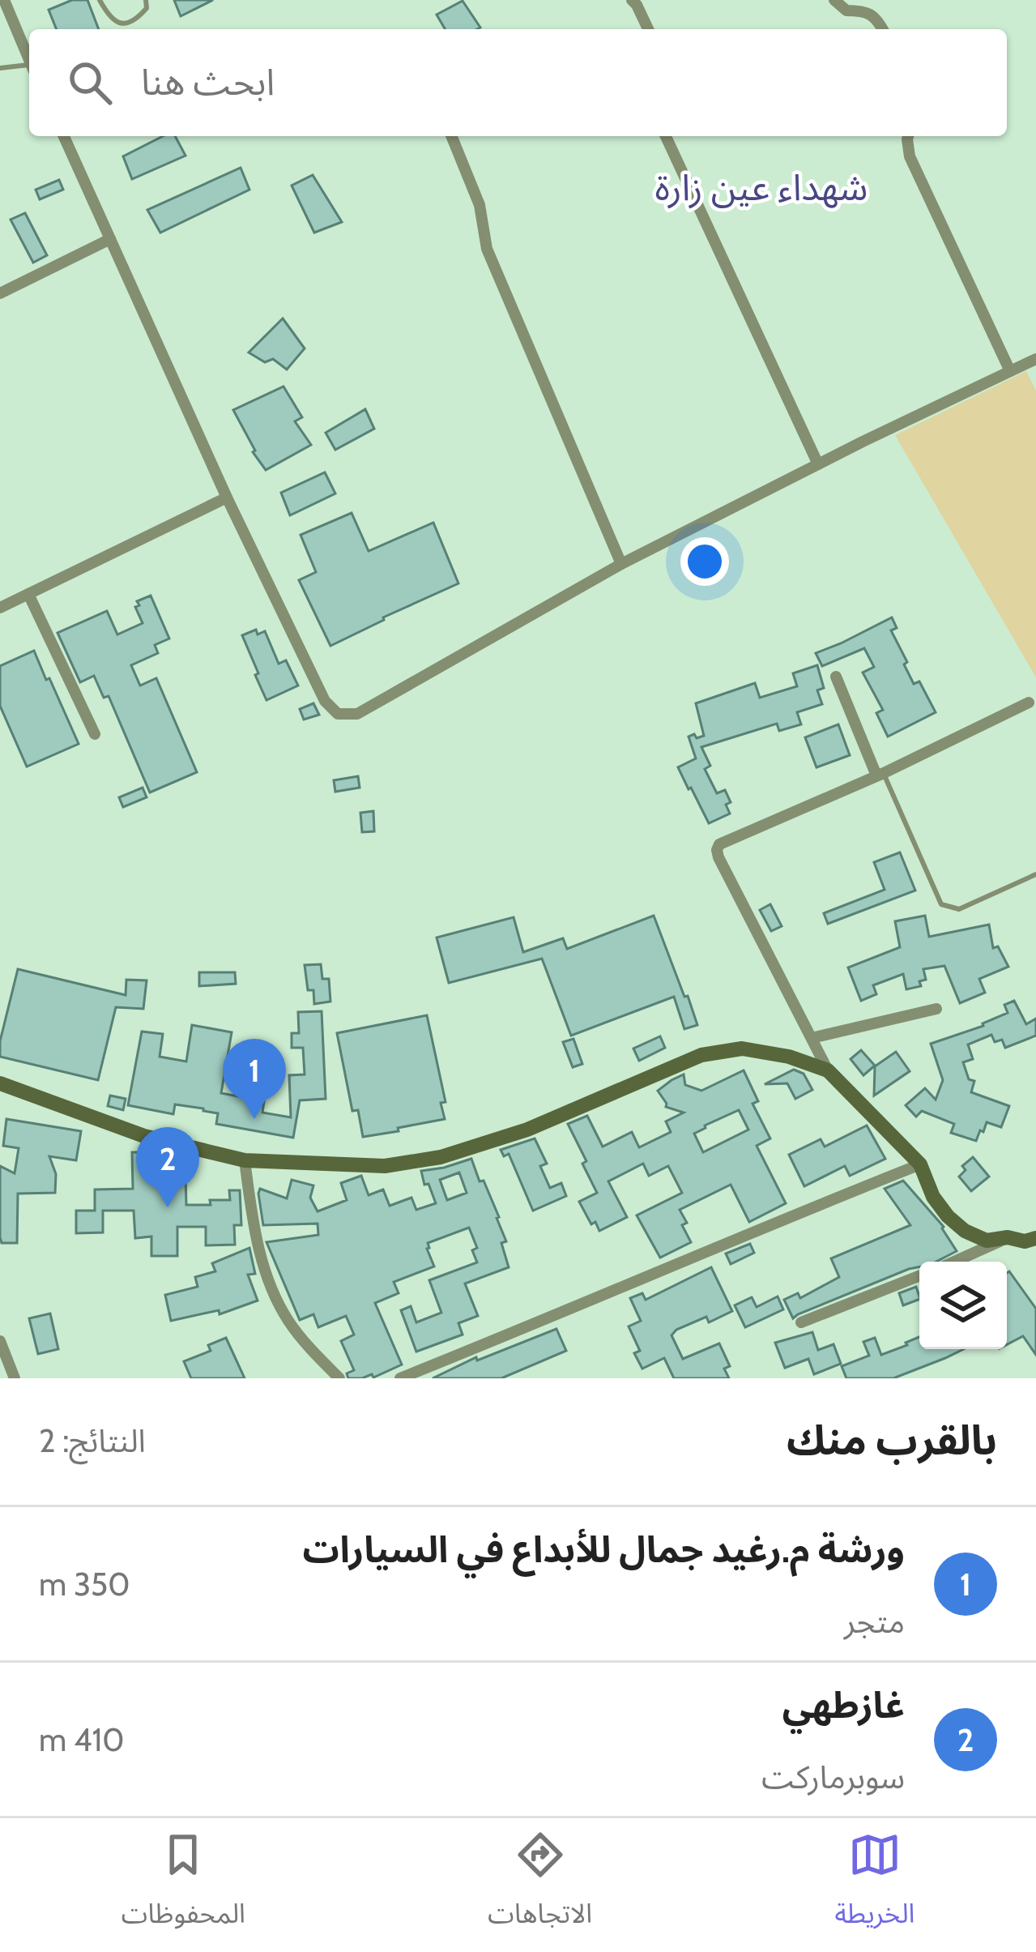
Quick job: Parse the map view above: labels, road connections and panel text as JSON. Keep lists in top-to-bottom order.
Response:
{
  "districts": ["شهداء عين زارة"],
  "page": {
    "search": "ابحث هنا",
    "pins": ["1", "2"],
    "heading": ["بالقرب منك", "النتائج: 2"],
    "list": [
      {
        "mark": "1",
        "name": "ورشة م.رغيد جمال للأبداع في السيارات",
        "note": "متجر",
        "value": "350 m"
      },
      {
        "mark": "2",
        "name": "غازطهي",
        "note": "سوبرماركت",
        "value": "410 m"
      }
    ],
    "nav": ["الخريطة", "الاتجاهات", "المحفوظات"]
  }
}
